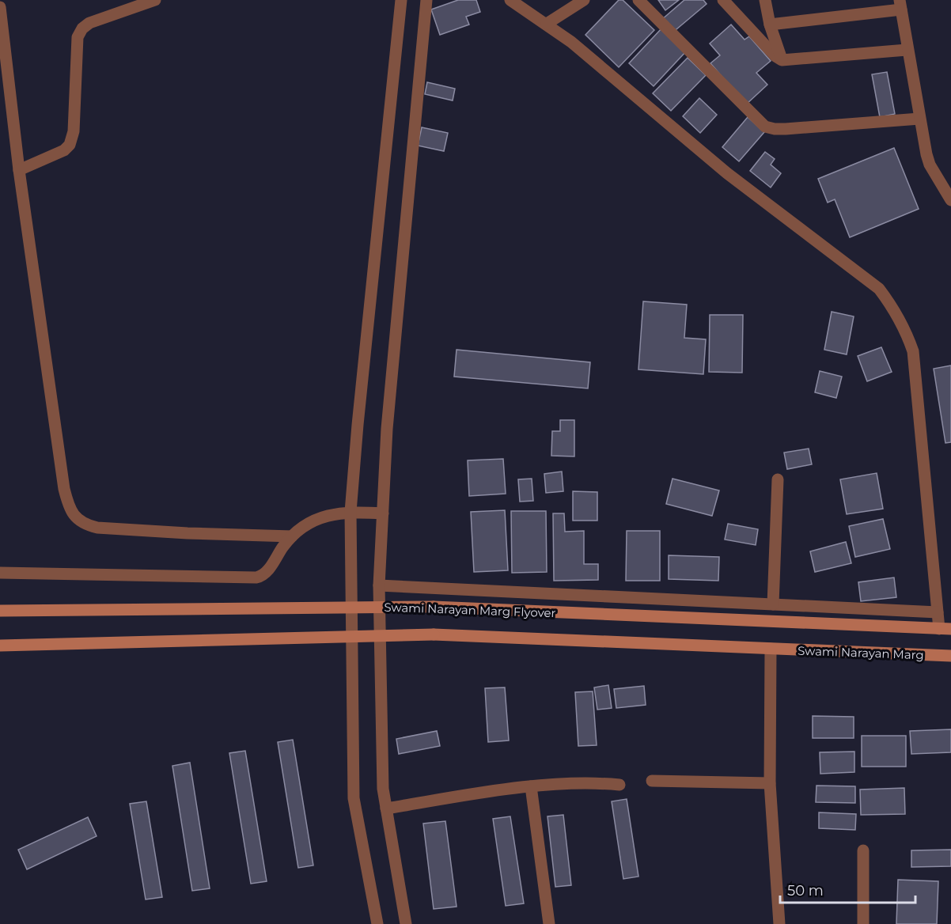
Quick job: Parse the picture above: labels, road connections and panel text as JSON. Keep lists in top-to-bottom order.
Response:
{
  "streets": {
    "main road": ["Swami Narayan Marg Flyover", "Swami Narayan Marg"]
  },
  "scale_bar": "50 m"
}
